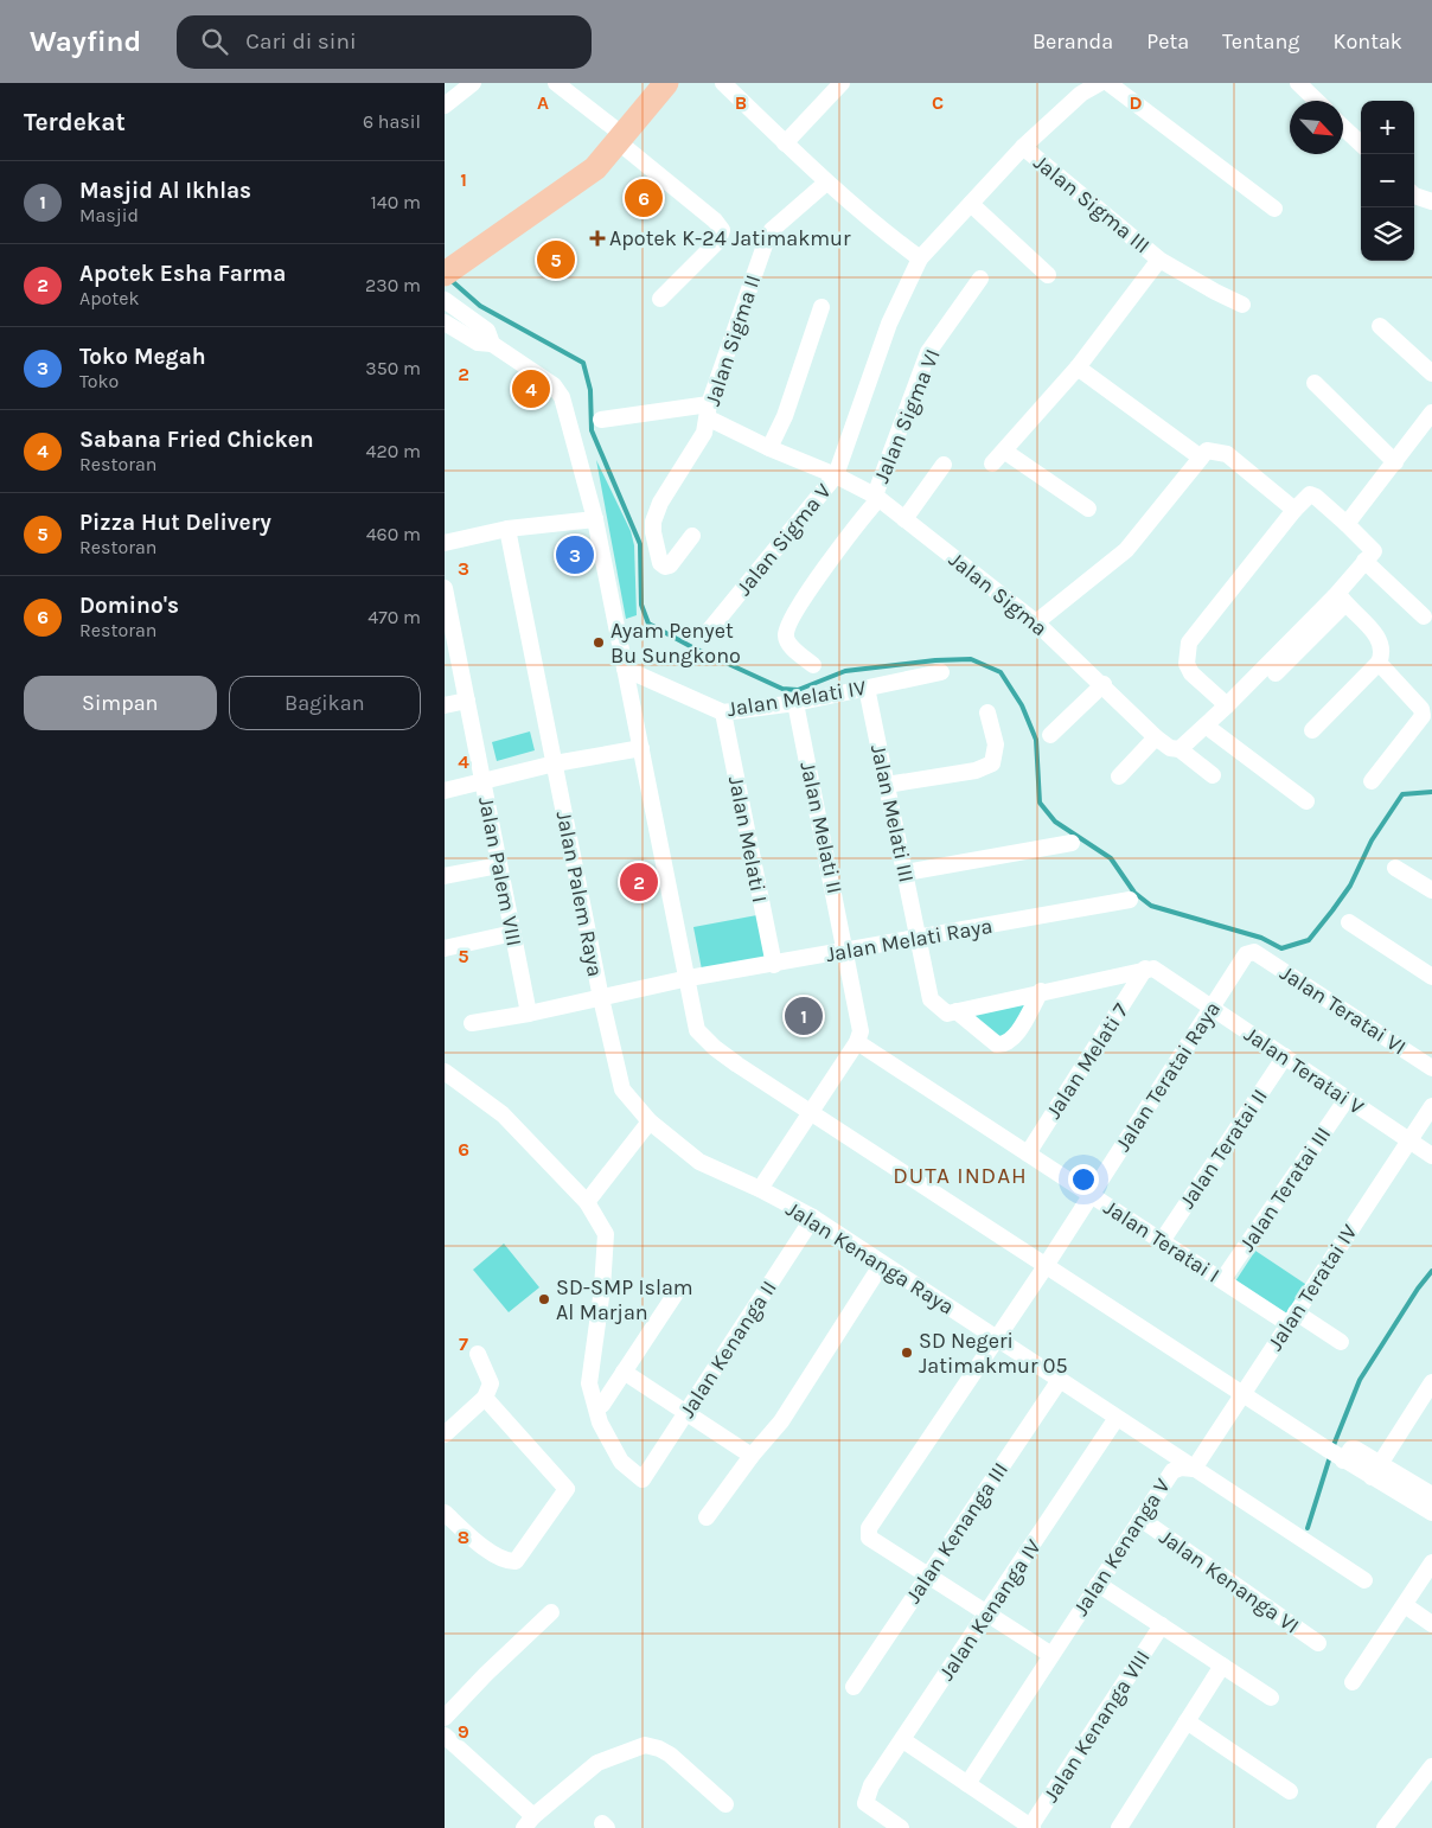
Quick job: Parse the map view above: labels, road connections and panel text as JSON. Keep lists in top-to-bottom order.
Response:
{
  "streets": {
    "street": [
      "Jalan Sigma III",
      "Jalan Sigma II",
      "Jalan Sigma VI",
      "Jalan Sigma V",
      "Jalan Sigma",
      "Jalan Melati IV",
      "Jalan Melati III",
      "Jalan Melati II",
      "Jalan Melati I",
      "Jalan Palem VIII",
      "Jalan Palem Raya",
      "Jalan Melati Raya",
      "Jalan Teratai VI",
      "Jalan Melati 7",
      "Jalan Teratai V",
      "Jalan Teratai Raya",
      "Jalan Teratai II",
      "Jalan Teratai III",
      "Jalan Teratai I",
      "Jalan Kenanga Raya",
      "Jalan Teratai IV",
      "Jalan Kenanga II",
      "Jalan Kenanga III",
      "Jalan Kenanga V",
      "Jalan Kenanga VI",
      "Jalan Kenanga IV",
      "Jalan Kenanga VIII"
    ]
  },
  "crossings": [
    ["Jalan Sigma II", "Jalan Sigma"],
    ["Jalan Sigma VI", "Jalan Sigma"],
    ["Jalan Sigma V", "Jalan Sigma"],
    ["Jalan Melati IV", "Jalan Melati III"],
    ["Jalan Melati IV", "Jalan Melati II"],
    ["Jalan Melati IV", "Jalan Melati I"],
    ["Jalan Melati III", "Jalan Melati Raya"],
    ["Jalan Melati II", "Jalan Melati Raya"],
    ["Jalan Melati I", "Jalan Melati Raya"],
    ["Jalan Palem VIII", "Jalan Melati Raya"],
    ["Jalan Palem Raya", "Jalan Melati Raya"],
    ["Jalan Palem Raya", "Jalan Kenanga Raya"],
    ["Jalan Teratai VI", "Jalan Teratai Raya"],
    ["Jalan Melati 7", "Jalan Teratai V"],
    ["Jalan Melati 7", "Jalan Teratai I"],
    ["Jalan Teratai V", "Jalan Teratai Raya"],
    ["Jalan Teratai V", "Jalan Teratai II"],
    ["Jalan Teratai V", "Jalan Teratai III"],
    ["Jalan Teratai V", "Jalan Teratai IV"],
    ["Jalan Teratai Raya", "Jalan Teratai I"],
    ["Jalan Teratai Raya", "Jalan Kenanga Raya"],
    ["Jalan Teratai Raya", "Jalan Kenanga III"],
    ["Jalan Teratai II", "Jalan Teratai I"],
    ["Jalan Teratai III", "Jalan Teratai I"],
    ["Jalan Teratai I", "Jalan Teratai IV"],
    ["Jalan Kenanga Raya", "Jalan Teratai IV"],
    ["Jalan Kenanga Raya", "Jalan Kenanga II"],
    ["Jalan Kenanga Raya", "Jalan Kenanga III"],
    ["Jalan Kenanga Raya", "Jalan Kenanga V"],
    ["Jalan Kenanga Raya", "Jalan Kenanga IV"],
    ["Jalan Teratai IV", "Jalan Kenanga V"],
    ["Jalan Kenanga V", "Jalan Kenanga VI"]
  ],
  "districts": ["DUTA INDAH"],
  "places": {
    "health": ["Apotek K-24 Jatimakmur"],
    "other": ["Ayam Penyet Bu Sungkono", "SD-SMP Islam Al Marjan", "SD Negeri Jatimakmur 05"]
  },
  "north": "bottom right",
  "page": {
    "header": "Wayfind",
    "search": "Cari di sini",
    "nav": [
      "Beranda",
      "Peta",
      "Tentang",
      "Kontak"
    ],
    "heading": ["Terdekat", "6 hasil"],
    "map_buttons": ["+", "−"],
    "list": [
      {
        "mark": "1",
        "name": "Masjid Al Ikhlas",
        "note": "Masjid",
        "value": "140 m"
      },
      {
        "mark": "2",
        "name": "Apotek Esha Farma",
        "note": "Apotek",
        "value": "230 m"
      },
      {
        "mark": "3",
        "name": "Toko Megah",
        "note": "Toko",
        "value": "350 m"
      },
      {
        "mark": "4",
        "name": "Sabana Fried Chicken",
        "note": "Restoran",
        "value": "420 m"
      },
      {
        "mark": "5",
        "name": "Pizza Hut Delivery",
        "note": "Restoran",
        "value": "460 m"
      },
      {
        "mark": "6",
        "name": "Domino's",
        "note": "Restoran",
        "value": "470 m"
      }
    ],
    "pins": [
      "6",
      "5",
      "4",
      "3",
      "2",
      "1"
    ],
    "buttons": ["Simpan", "Bagikan"]
  },
  "grid": {
    "columns": [
      "A",
      "B",
      "C",
      "D"
    ],
    "rows": [
      "1",
      "2",
      "3",
      "4",
      "5",
      "6",
      "7",
      "8",
      "9"
    ]
  }
}
